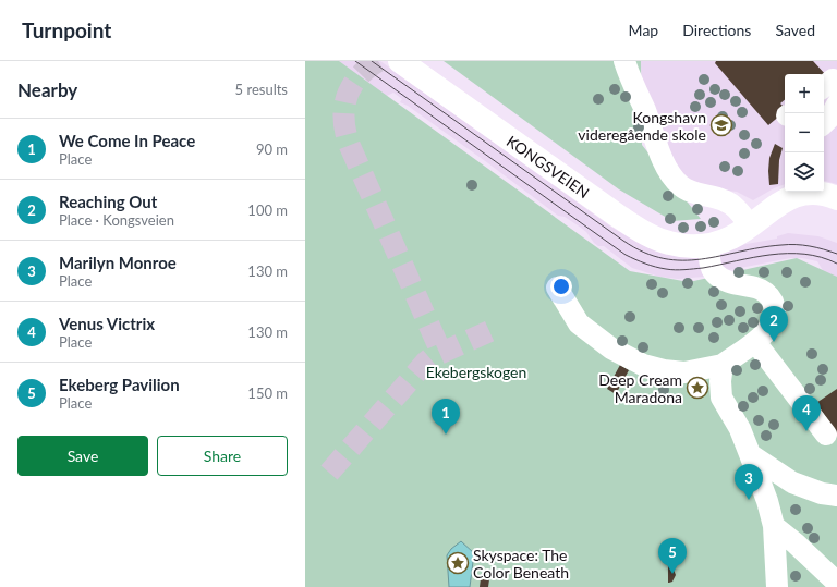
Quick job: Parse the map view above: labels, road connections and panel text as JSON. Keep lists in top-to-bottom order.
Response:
{
  "streets": {
    "main road": ["KONGSVEIEN"]
  },
  "parks": ["Ekebergskogen"],
  "places": {
    "school or university": ["Kongshavn videregående skole"],
    "place": ["Deep Cream Maradona", "Skyspace: The Color Beneath"]
  },
  "page": {
    "header": "Turnpoint",
    "nav": ["Map", "Directions", "Saved"],
    "heading": ["Nearby", "5 results"],
    "map_buttons": ["+", "−"],
    "list": [
      {
        "mark": "1",
        "name": "We Come In Peace",
        "note": "Place",
        "value": "90 m"
      },
      {
        "mark": "2",
        "name": "Reaching Out",
        "note": "Place · Kongsveien",
        "value": "100 m"
      },
      {
        "mark": "3",
        "name": "Marilyn Monroe",
        "note": "Place",
        "value": "130 m"
      },
      {
        "mark": "4",
        "name": "Venus Victrix",
        "note": "Place",
        "value": "130 m"
      },
      {
        "mark": "5",
        "name": "Ekeberg Pavilion",
        "note": "Place",
        "value": "150 m"
      }
    ],
    "pins": [
      "2",
      "4",
      "1",
      "3",
      "5"
    ],
    "buttons": ["Save", "Share"]
  }
}
